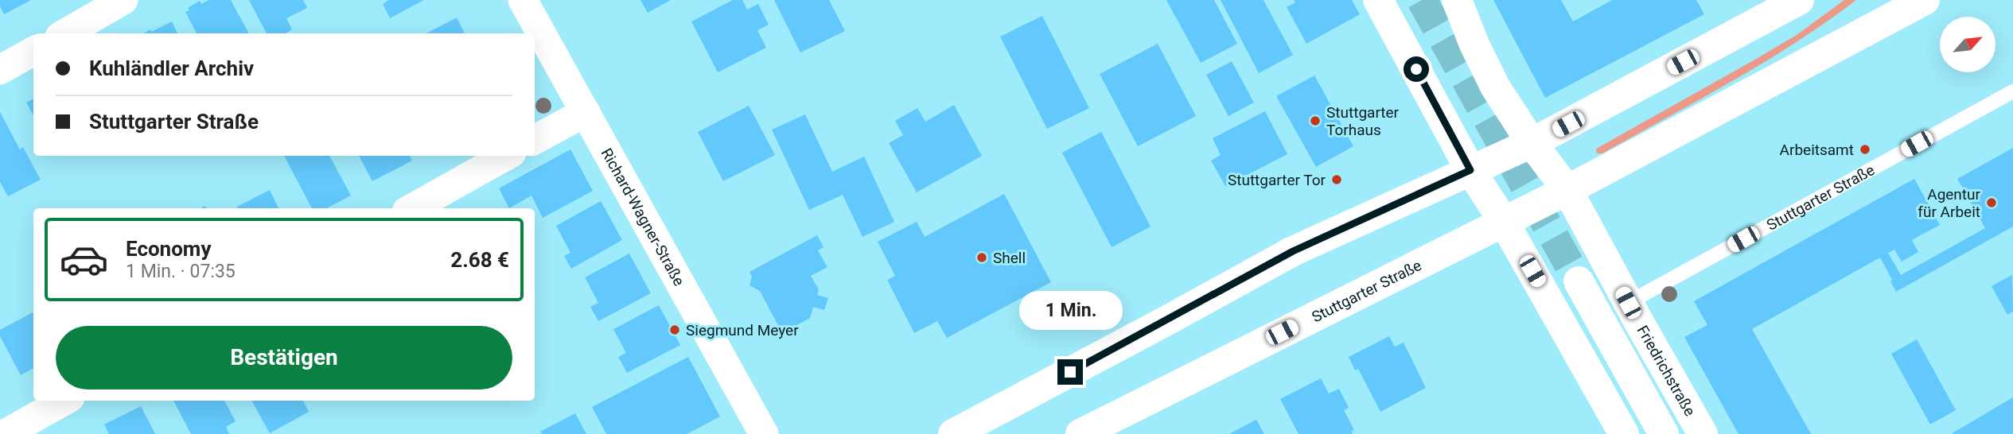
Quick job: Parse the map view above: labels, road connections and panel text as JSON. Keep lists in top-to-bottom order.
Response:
{
  "streets": {
    "main road": ["Stuttgarter Straße", "Friedrichstraße"],
    "street": ["Richard-Wagner-Straße"]
  },
  "crossings": [
    ["Stuttgarter Straße", "Friedrichstraße"]
  ],
  "places": [
    "Stuttgarter Torhaus",
    "Arbeitsamt",
    "Stuttgarter Tor",
    "Agentur für Arbeit",
    "Shell",
    "Siegmund Meyer"
  ],
  "north": "top right",
  "page": {
    "banner": ["Kuhländler Archiv", "Stuttgarter Straße"],
    "list": [
      {
        "name": "Economy",
        "note": "1 Min. · 07:35",
        "value": "2.68 €"
      }
    ],
    "bubble": "1 Min.",
    "buttons": "Bestätigen"
  }
}
